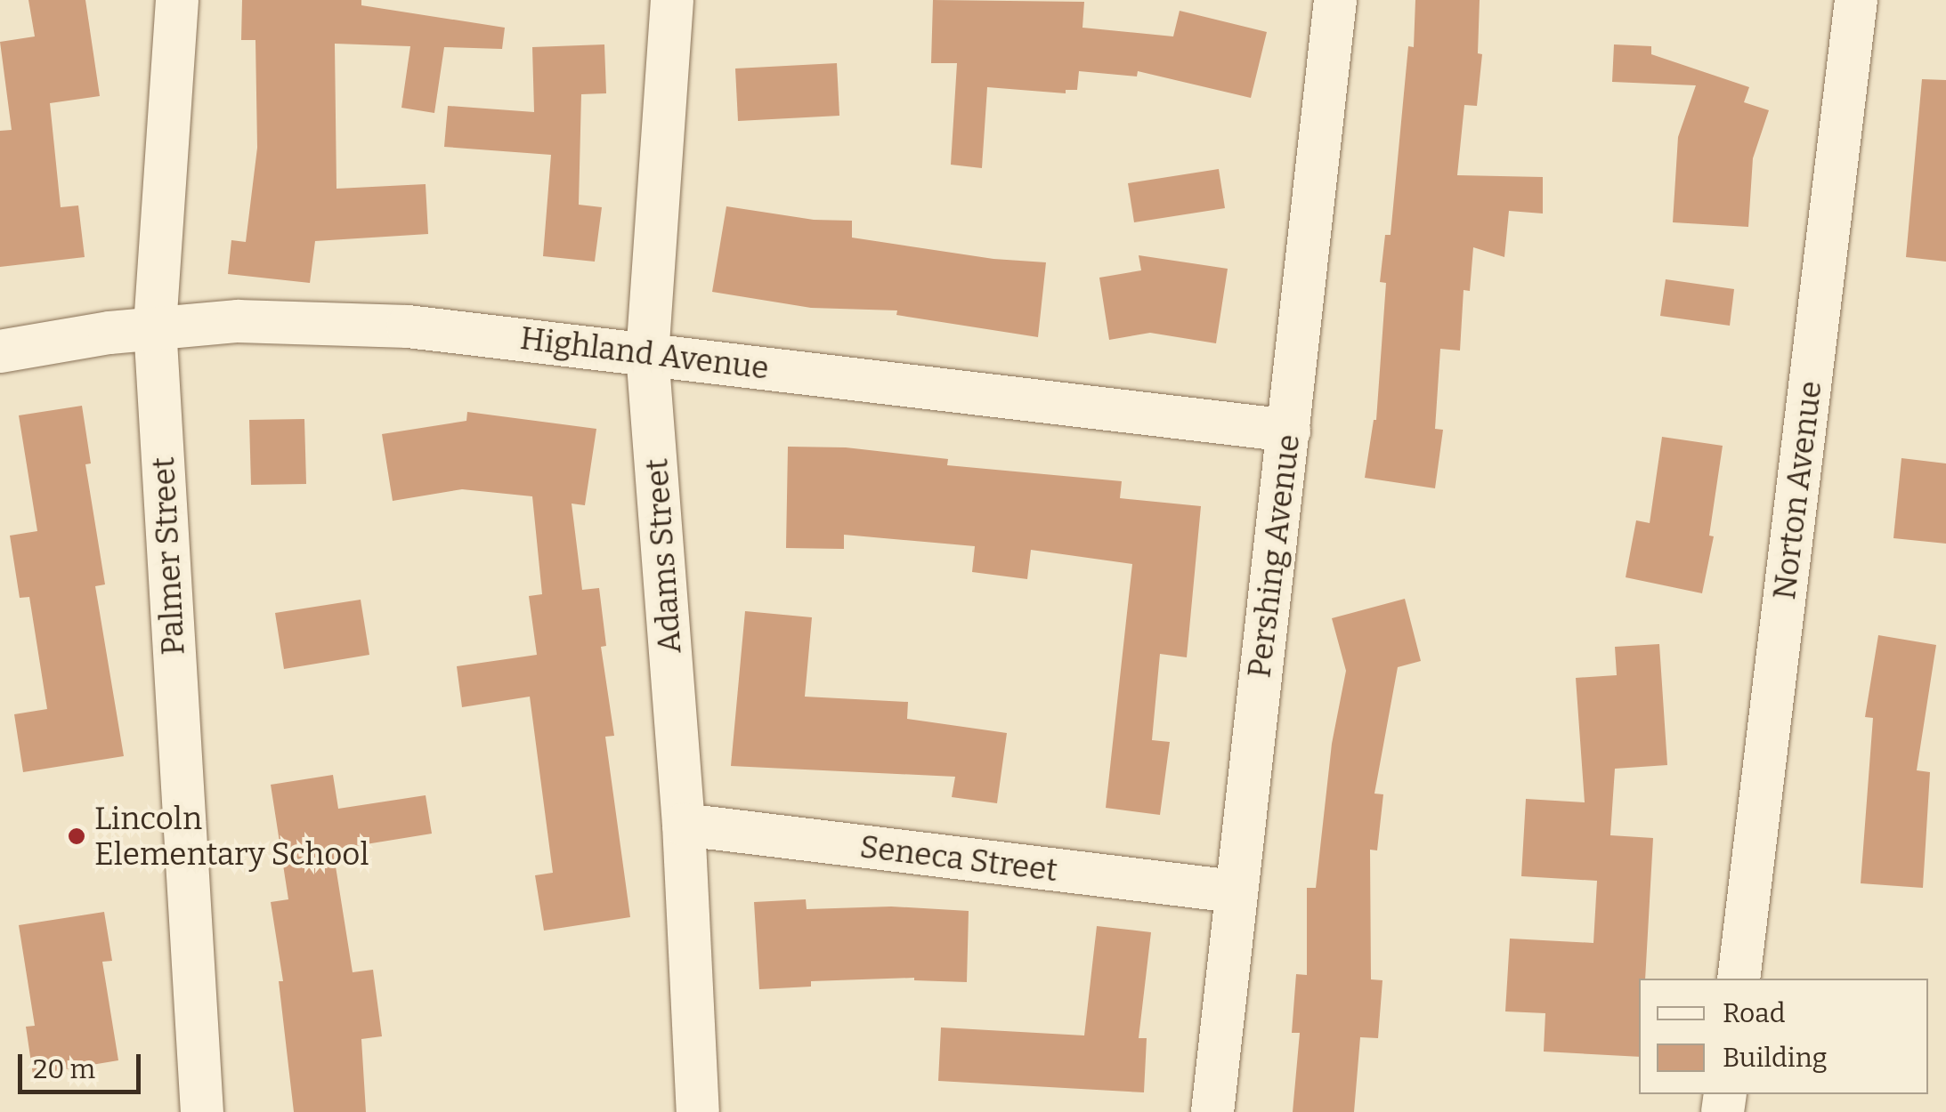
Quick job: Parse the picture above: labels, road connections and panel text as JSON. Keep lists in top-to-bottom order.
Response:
{
  "streets": {
    "street": [
      "Highland Avenue",
      "Norton Avenue",
      "Palmer Street",
      "Adams Street",
      "Pershing Avenue",
      "Seneca Street"
    ]
  },
  "crossings": [
    ["Highland Avenue", "Palmer Street"],
    ["Highland Avenue", "Adams Street"],
    ["Highland Avenue", "Pershing Avenue"],
    ["Adams Street", "Seneca Street"],
    ["Pershing Avenue", "Seneca Street"]
  ],
  "places": ["Lincoln Elementary School"],
  "legend": ["Road", "Building"],
  "scale_bar": "20 m"
}
